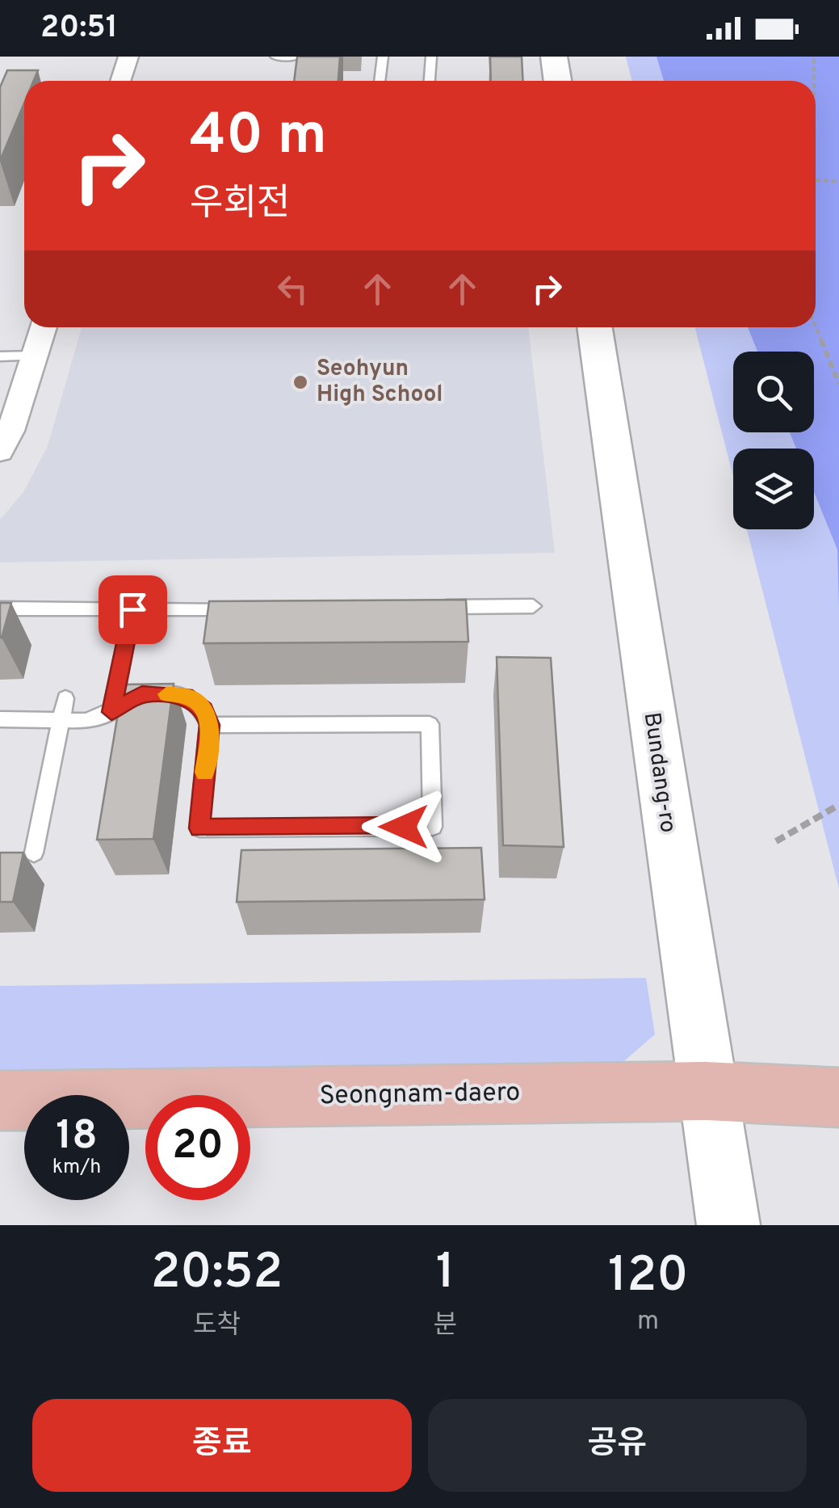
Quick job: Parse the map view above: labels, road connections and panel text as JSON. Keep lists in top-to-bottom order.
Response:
{
  "streets": {
    "main road": ["Bundang-ro", "Seongnam-daero"]
  },
  "crossings": [
    ["Bundang-ro", "Seongnam-daero"]
  ],
  "places": ["Seohyun High School"],
  "page": {
    "status": "20:51",
    "turn": ["40 m", "우회전"],
    "speed": "18 km/h",
    "limit": "20",
    "eta": [
      "20:52",
      "도착",
      "1",
      "분",
      "120",
      "m"
    ],
    "buttons": ["종료", "공유"]
  }
}
